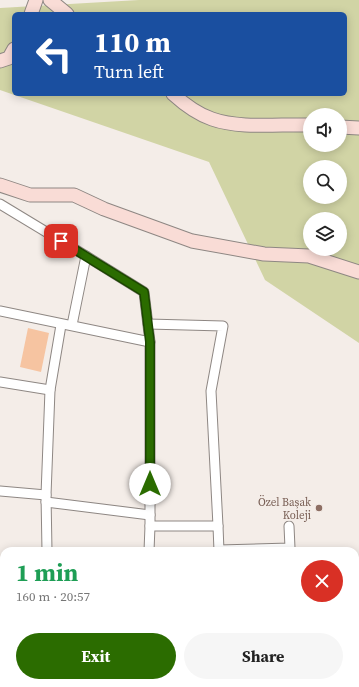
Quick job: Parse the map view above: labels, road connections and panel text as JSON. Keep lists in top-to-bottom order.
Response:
{
  "places": ["Özel Başak Koleji"],
  "page": {
    "turn": ["110 m", "Turn left"],
    "heading": ["1 min", "160 m · 20:57"],
    "buttons": ["Exit", "Share"]
  }
}
